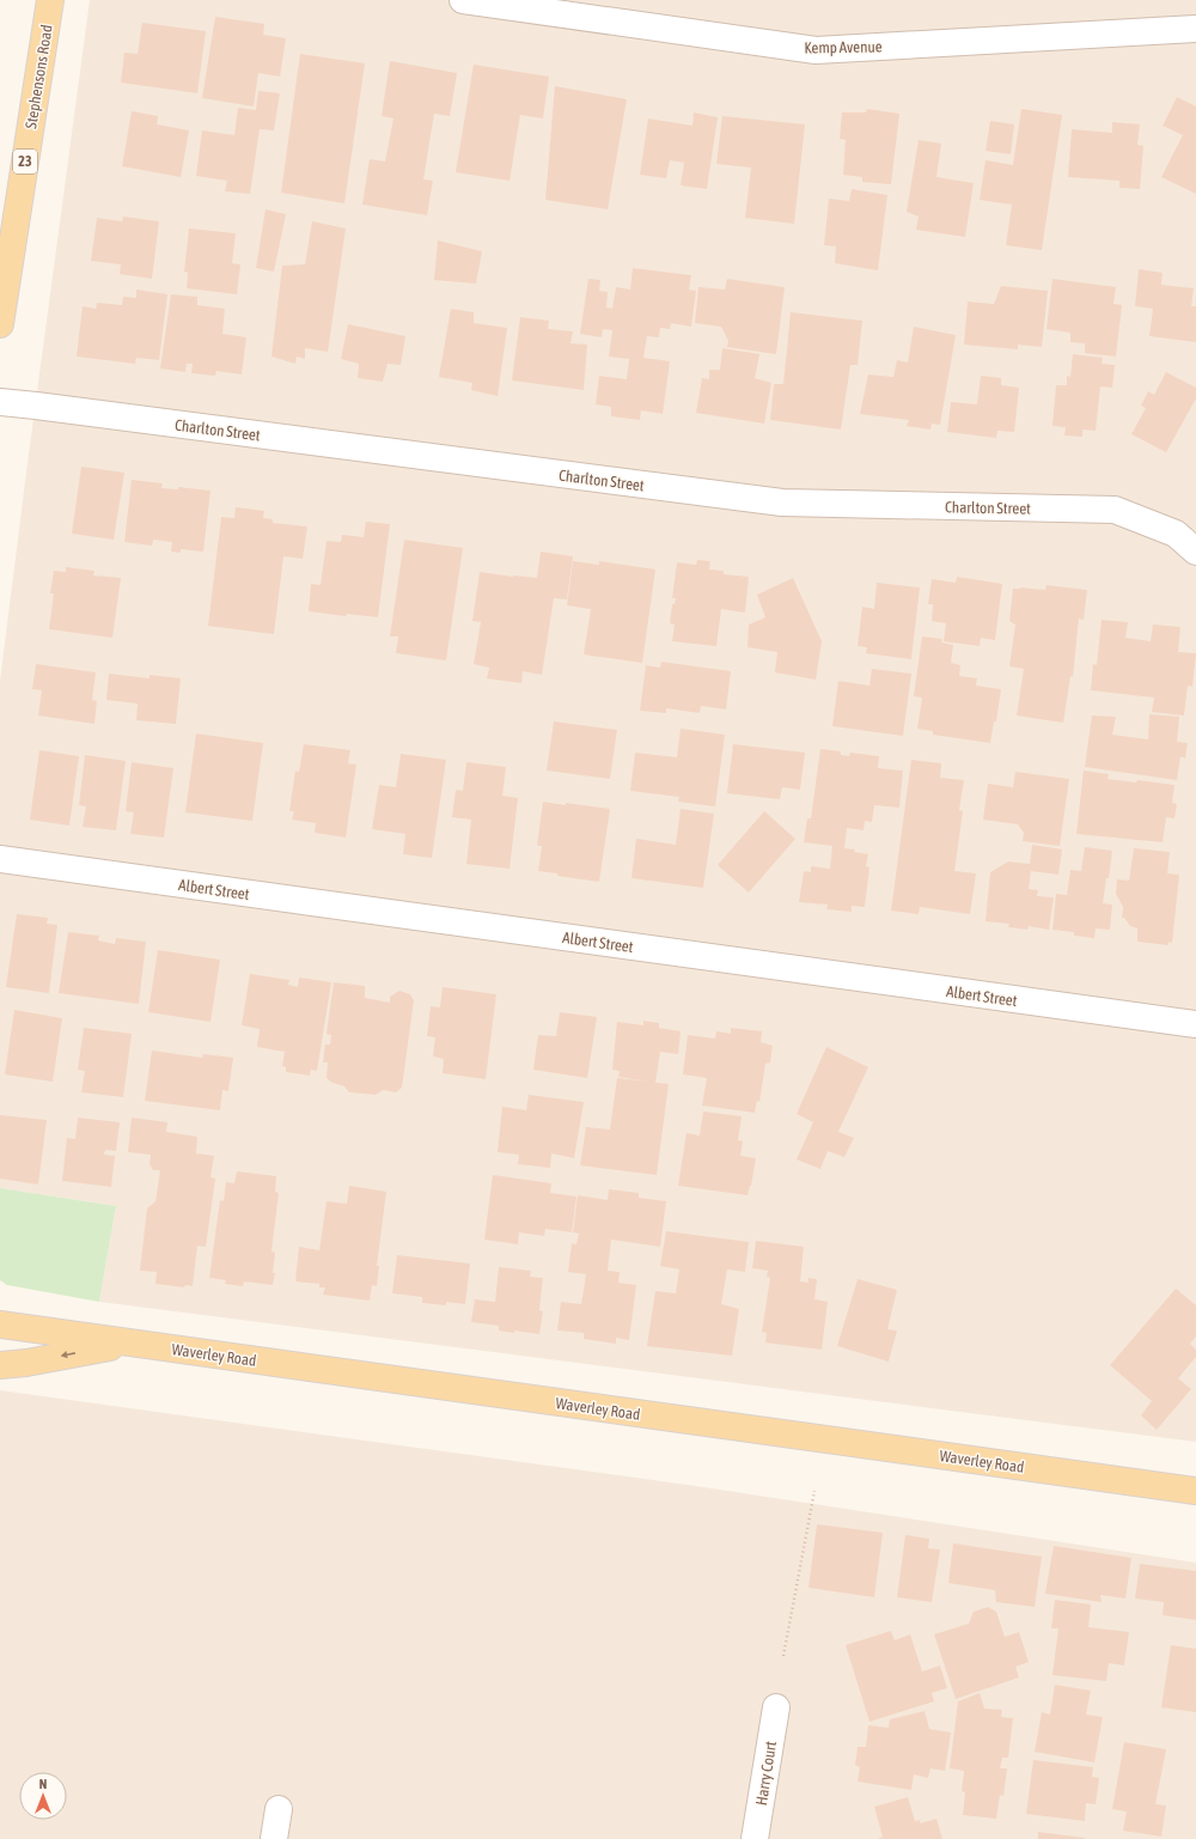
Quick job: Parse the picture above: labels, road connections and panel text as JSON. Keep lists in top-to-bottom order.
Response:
{
  "streets": {
    "main road": ["Stephensons Road", "23", "Waverley Road"],
    "street": [
      "Kemp Avenue",
      "Charlton Street",
      "Albert Street",
      "Harry Court"
    ]
  },
  "north": "top"
}
